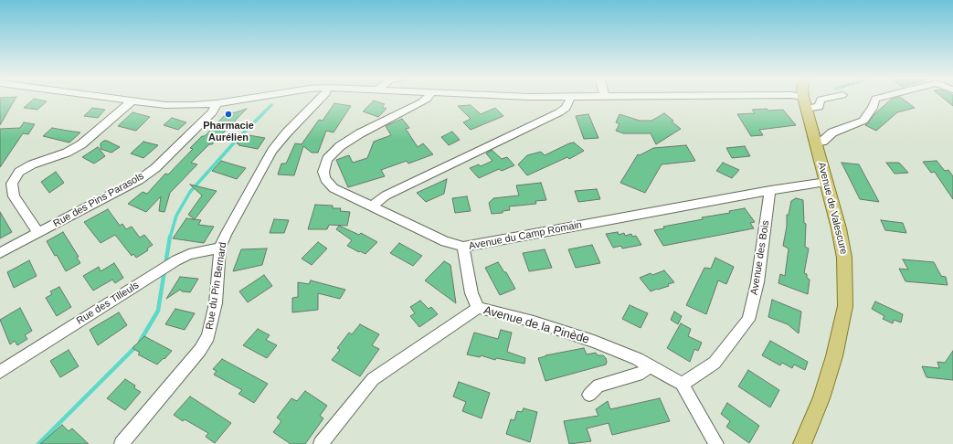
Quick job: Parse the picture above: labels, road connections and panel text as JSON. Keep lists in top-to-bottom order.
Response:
{
  "streets": {
    "main road": ["Avenue de Valescure"],
    "street": [
      "Rue des Pins Parasols",
      "Avenue du Camp Romain",
      "Avenue des Bois",
      "Rue du Pin Bernard",
      "Rue des Tilleuls",
      "Avenue de la Pinède"
    ]
  },
  "crossings": [
    ["Avenue de Valescure", "Avenue du Camp Romain"],
    ["Avenue du Camp Romain", "Avenue des Bois"],
    ["Avenue des Bois", "Avenue de la Pinède"],
    ["Rue du Pin Bernard", "Rue des Tilleuls"]
  ],
  "places": ["Pharmacie Aurélien"]
}
